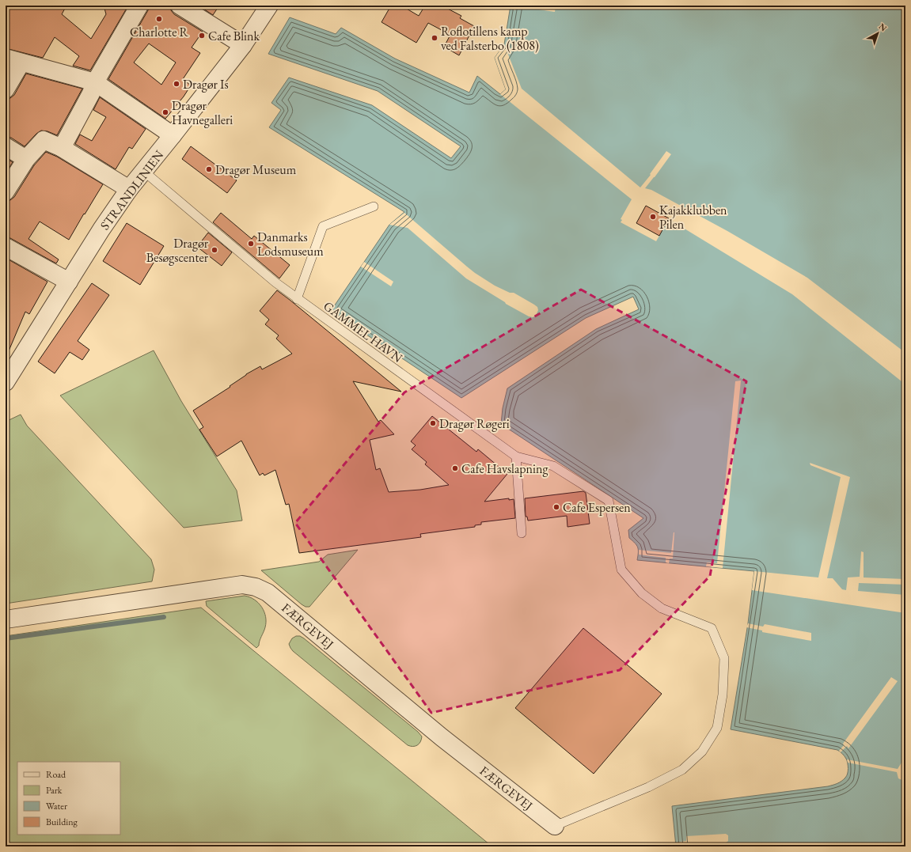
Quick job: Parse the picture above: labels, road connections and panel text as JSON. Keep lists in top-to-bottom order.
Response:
{
  "streets": {
    "street": ["STRANDLINIEN", "FÆRGEVEJ"],
    "lane": ["GAMMEL HAVN"]
  },
  "crossings": [
    ["STRANDLINIEN", "GAMMEL HAVN"]
  ],
  "places": [
    "Charlotte R",
    "Cafe Blink",
    "Roflotillens kamp ved Falsterbo (1808)",
    "Dragør Is",
    "Dragør Havnegalleri",
    "Dragør Museum",
    "Kajakklubben Pilen",
    "Danmarks Lodsmuseum",
    "Dragør Besøgscenter",
    "Dragør Røgeri",
    "Cafe Havslapning",
    "Cafe Espersen"
  ],
  "legend": [
    "Road",
    "Park",
    "Water",
    "Building"
  ],
  "north": "top right"
}
